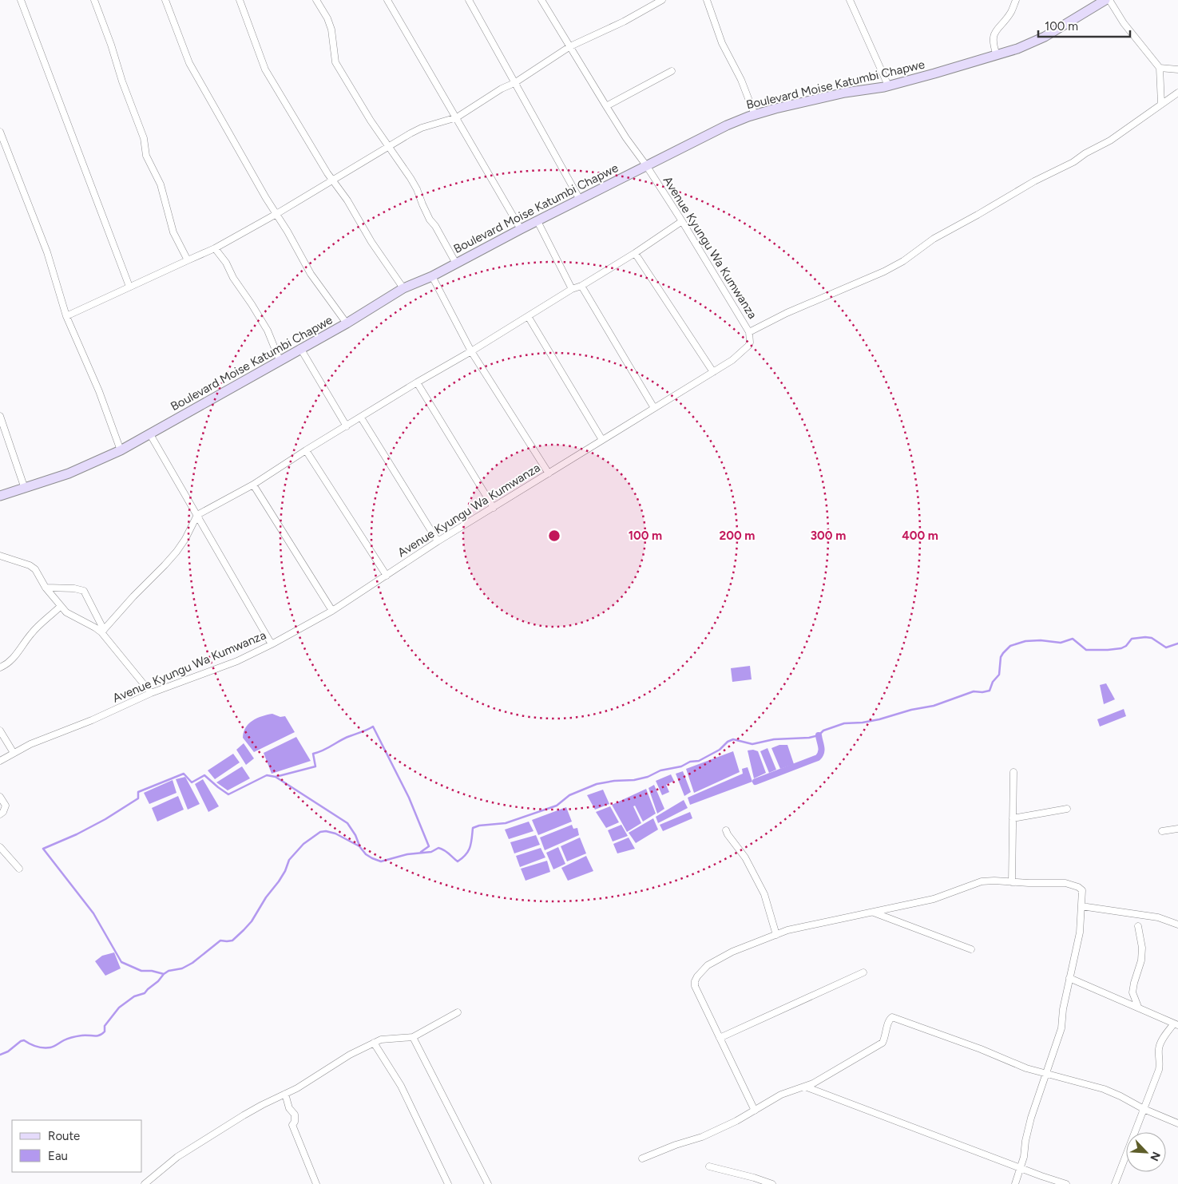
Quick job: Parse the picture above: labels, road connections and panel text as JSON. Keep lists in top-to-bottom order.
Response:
{
  "streets": {
    "street": ["Boulevard Moise Katumbi Chapwe", "Avenue Kyungu Wa Kumwanza"]
  },
  "crossings": [
    ["Boulevard Moise Katumbi Chapwe", "Avenue Kyungu Wa Kumwanza"]
  ],
  "legend": ["Route", "Eau"],
  "scale_bar": "100 m",
  "north": "bottom right",
  "rings": [
    "100 m",
    "200 m",
    "300 m",
    "400 m"
  ]
}
